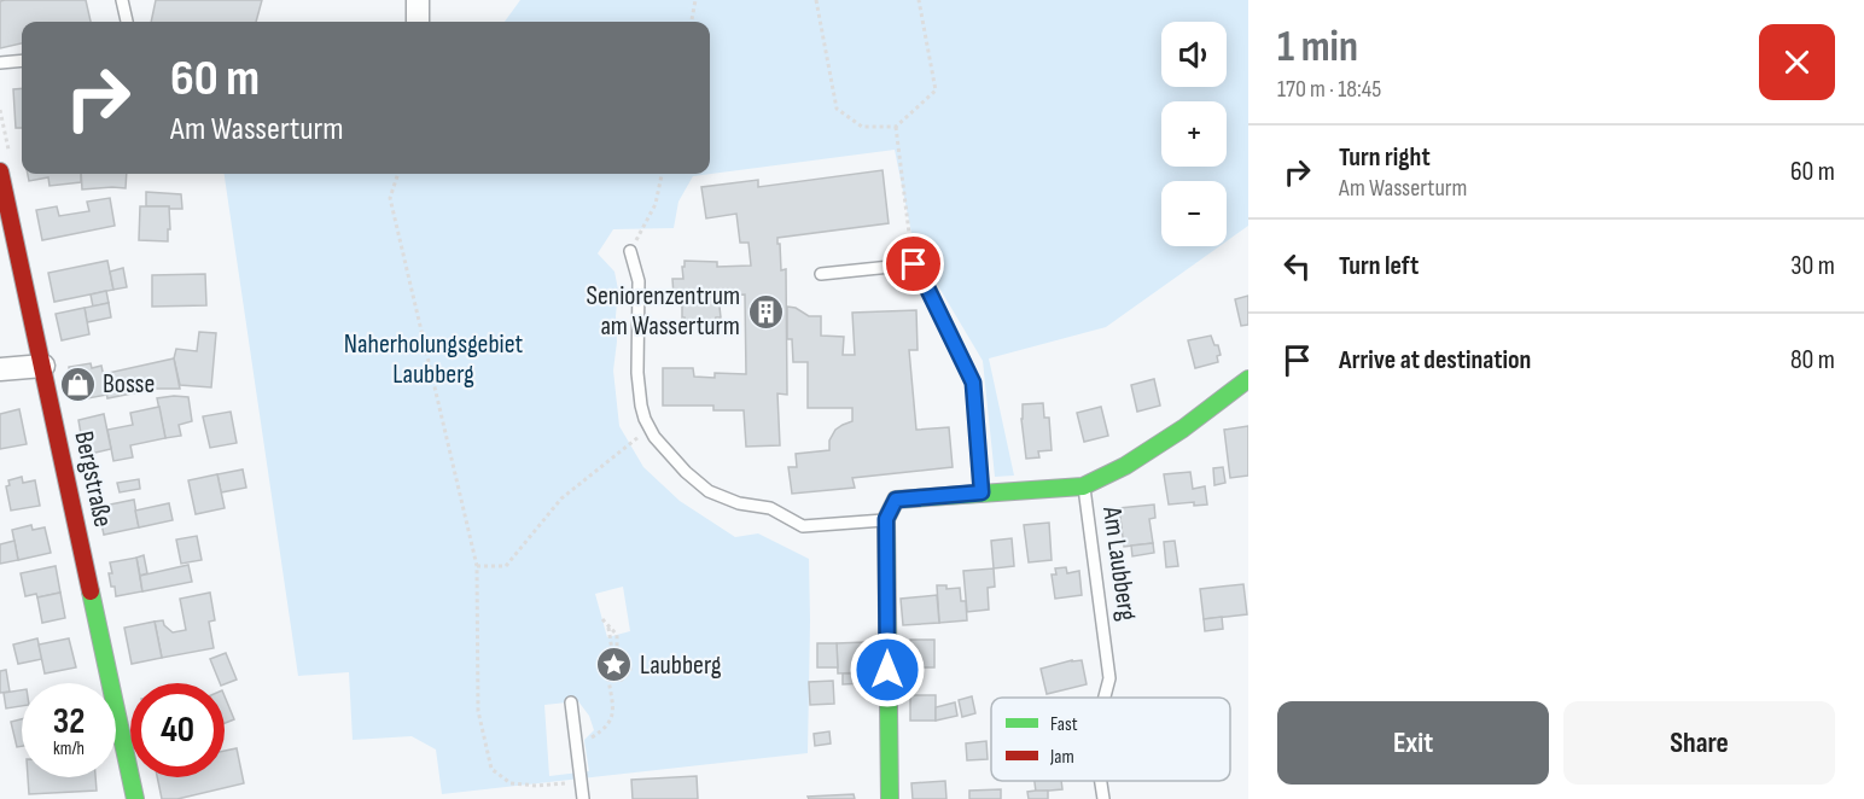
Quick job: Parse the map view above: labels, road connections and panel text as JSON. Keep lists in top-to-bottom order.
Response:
{
  "streets": {
    "street": ["Bergstraße", "Am Laubberg"]
  },
  "parks": ["Naherholungsgebiet Laubberg"],
  "places": {
    "building": ["Seniorenzentrum am Wasserturm"],
    "shop": ["Bosse"],
    "place": ["Laubberg"]
  },
  "legend": ["Fast", "Jam"],
  "page": {
    "heading": ["1 min", "170 m · 18:45"],
    "map_buttons": ["+", "−"],
    "turn": ["60 m", "Am Wasserturm"],
    "list": [
      {
        "name": "Turn right",
        "note": "Am Wasserturm",
        "value": "60 m"
      },
      {
        "name": "Turn left",
        "value": "30 m"
      },
      {
        "name": "Arrive at destination",
        "value": "80 m"
      }
    ],
    "speed": "32 km/h",
    "limit": "40",
    "buttons": ["Exit", "Share"]
  }
}
